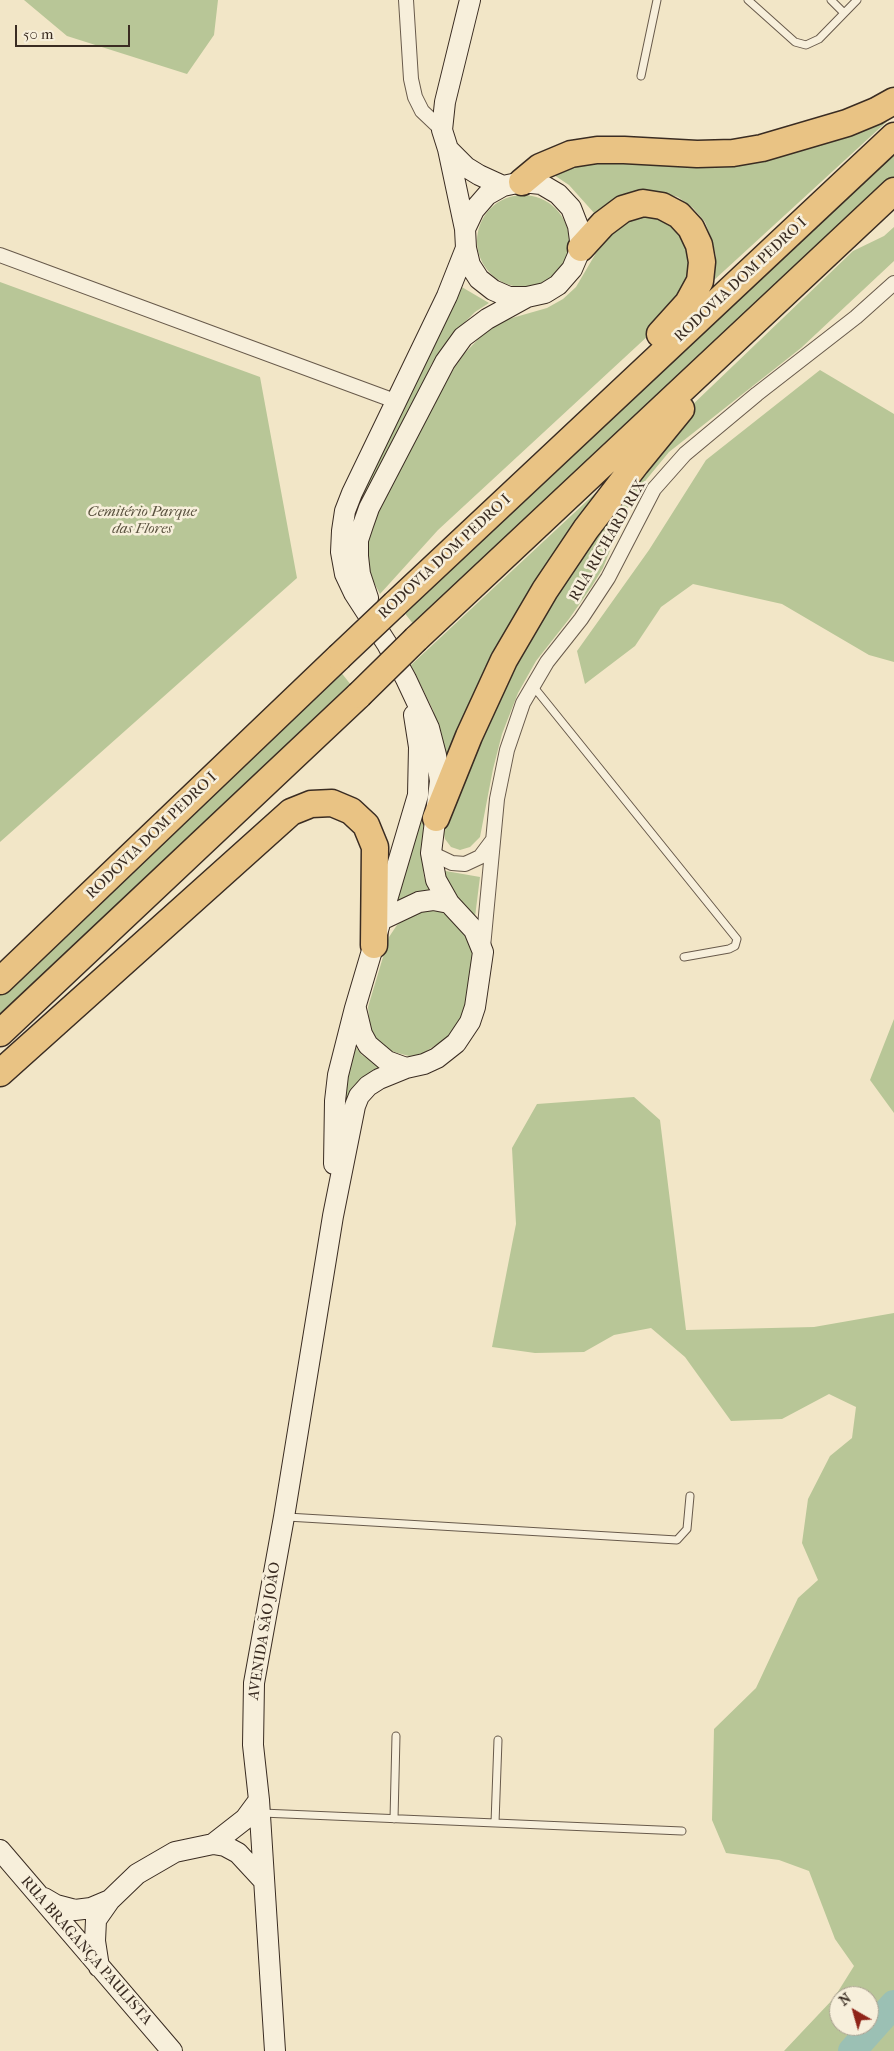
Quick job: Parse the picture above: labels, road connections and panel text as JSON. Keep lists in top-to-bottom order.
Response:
{
  "streets": {
    "highway": ["RODOVIA DOM PEDRO I"],
    "main road": ["AVENIDA SÃO JOÃO", "RUA BRAGANÇA PAULISTA"],
    "street": ["RUA RICHARD RIX"]
  },
  "parks": ["Cemitério Parque das Flores"],
  "scale_bar": "50 m",
  "north": "top left"
}
